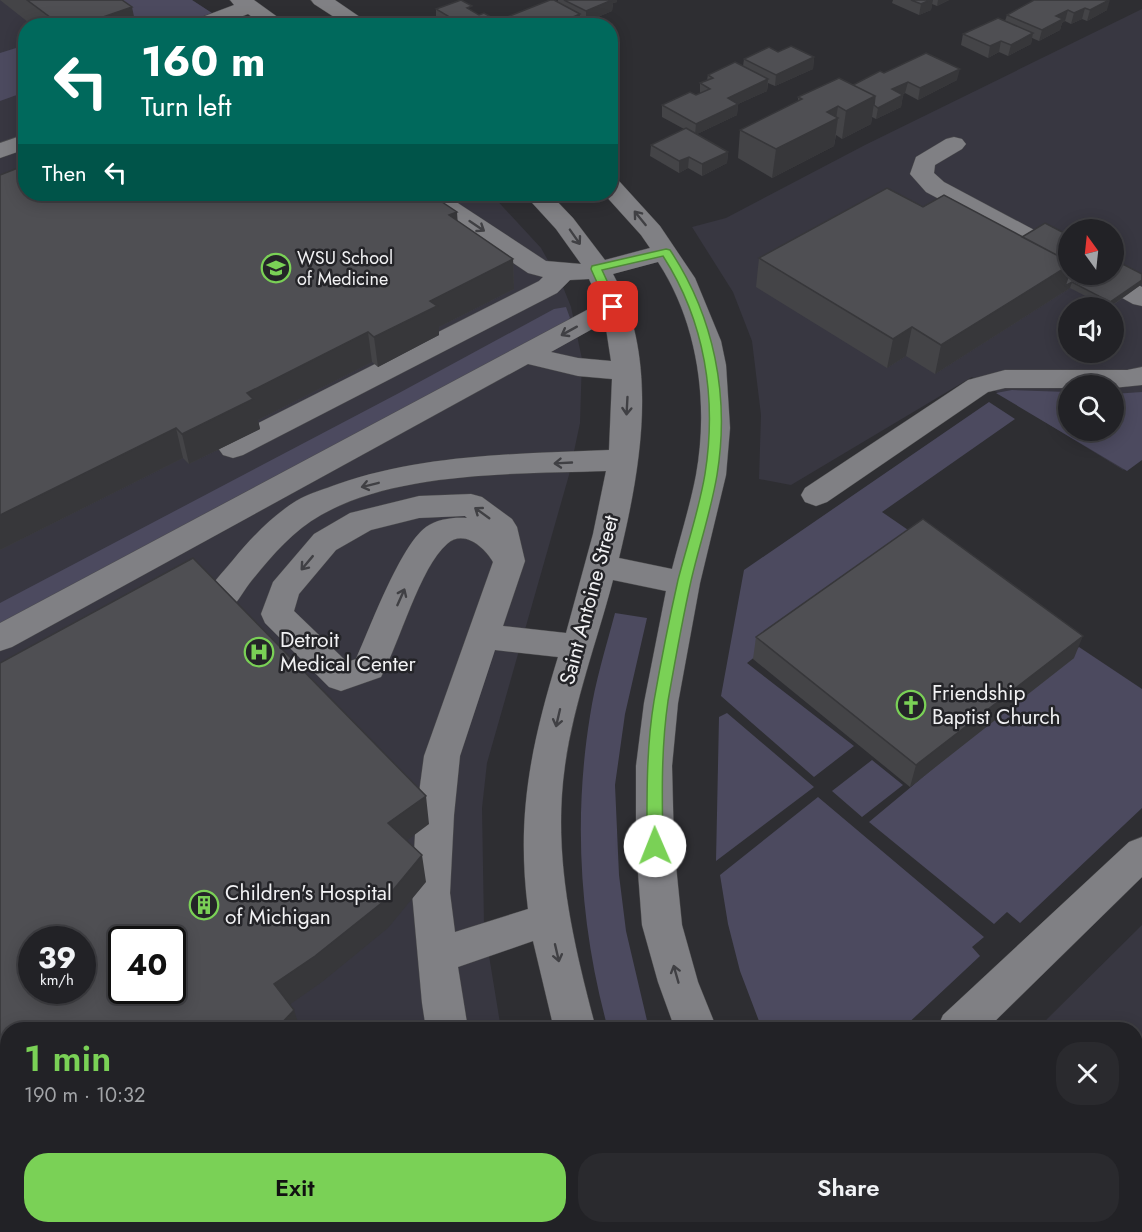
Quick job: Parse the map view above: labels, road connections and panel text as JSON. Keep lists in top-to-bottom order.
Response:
{
  "streets": {
    "street": ["Saint Antoine Street"]
  },
  "places": {
    "school or university": ["WSU School of Medicine"],
    "hospital": ["Detroit Medical Center"],
    "church": ["Friendship Baptist Church"],
    "building": ["Children's Hospital of Michigan"]
  },
  "north": "top",
  "page": {
    "turn": ["160 m", "Turn left"],
    "then": "Then",
    "speed": "39 km/h",
    "limit": "40",
    "heading": ["1 min", "190 m · 10:32"],
    "buttons": ["Exit", "Share"]
  }
}
